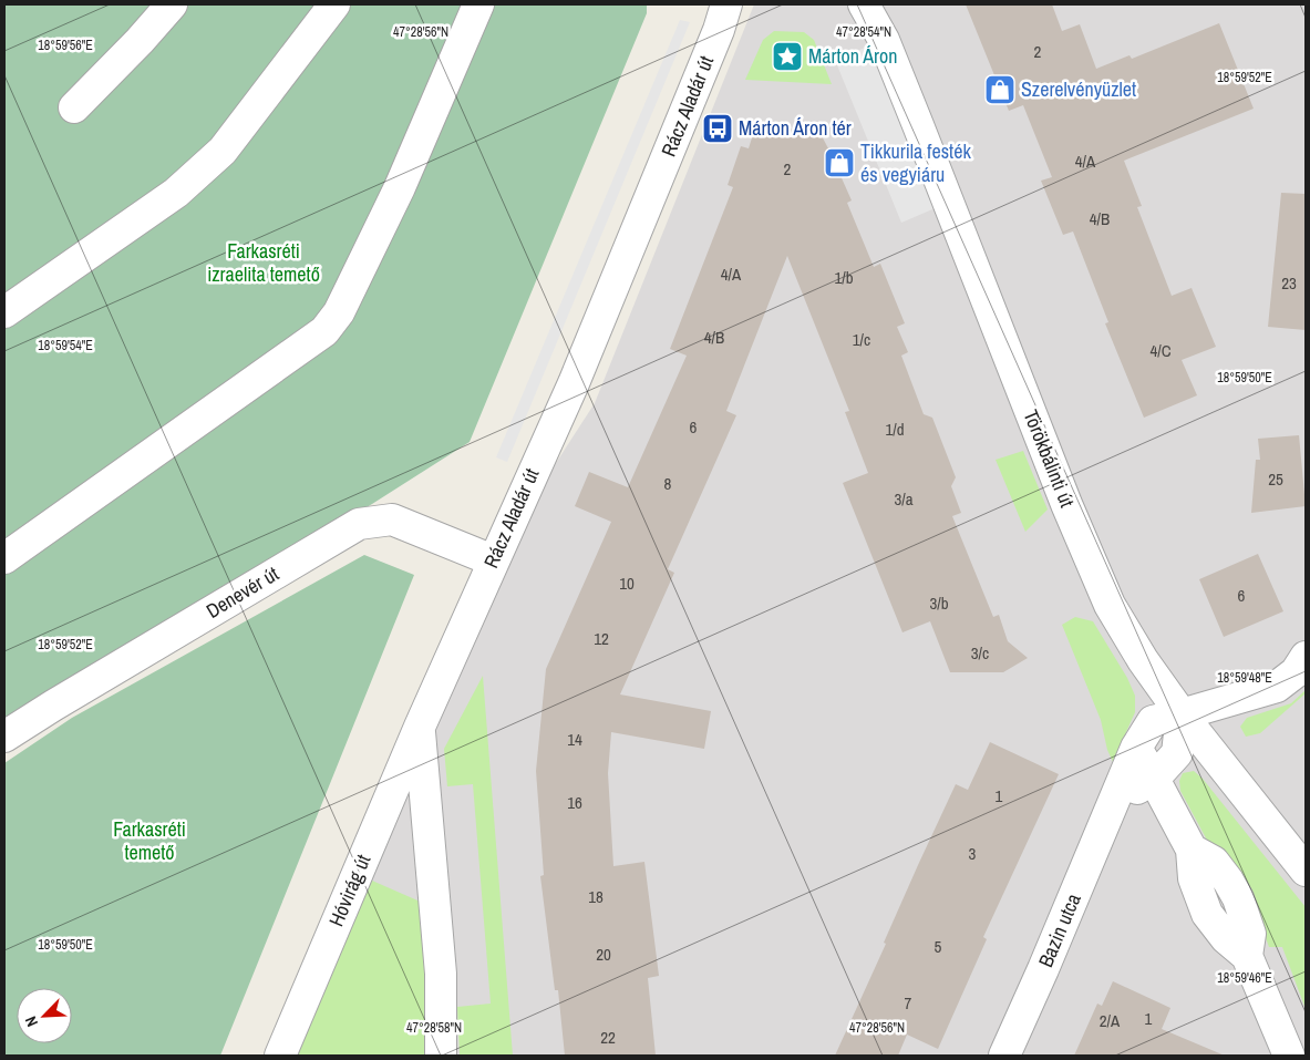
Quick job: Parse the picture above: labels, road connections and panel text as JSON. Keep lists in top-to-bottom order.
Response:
{
  "streets": {
    "street": [
      "Rácz Aladár út",
      "Törökbálinti út",
      "Denevér út",
      "Hóvirág út",
      "Bazin utca"
    ]
  },
  "crossings": [
    ["Rácz Aladár út", "Denevér út"],
    ["Rácz Aladár út", "Hóvirág út"],
    ["Törökbálinti út", "Bazin utca"]
  ],
  "parks": ["Farkasréti izraelita temető", "Farkasréti temető"],
  "places": {
    "place": ["Márton Áron"],
    "shop": ["Szerelvényüzlet", "Tikkurila festék és vegyiáru"],
    "bus stop": ["Márton Áron tér"]
  },
  "house_numbers": [
    "2",
    "4/A",
    "2",
    "4/B",
    "4/A",
    "1/b",
    "23",
    "4/B",
    "1/c",
    "4/C",
    "6",
    "1/d",
    "25",
    "8",
    "3/a",
    "10",
    "6",
    "3/b",
    "12",
    "3/c",
    "14",
    "1",
    "16",
    "3",
    "18",
    "5",
    "20",
    "7",
    "1",
    "2/A",
    "22"
  ],
  "north": "bottom left",
  "coordinates": [
    "47°28'54\"N",
    "47°28'56\"N",
    "18°59'56\"E",
    "18°59'52\"E",
    "18°59'54\"E",
    "18°59'50\"E",
    "18°59'48\"E",
    "18°59'46\"E",
    "47°28'58\"N"
  ]
}
